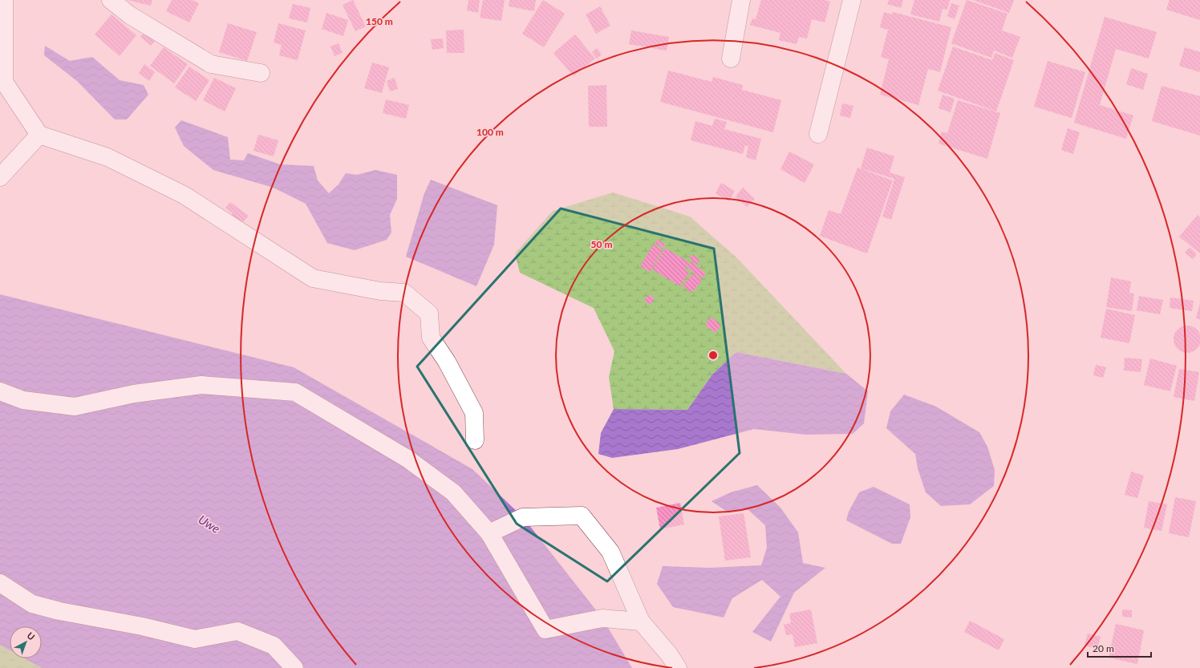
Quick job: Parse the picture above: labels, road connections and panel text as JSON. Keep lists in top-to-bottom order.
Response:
{
  "water": ["Uwe"],
  "scale_bar": "20 m",
  "north": "top right",
  "rings": ["150 m", "100 m", "50 m"]
}
